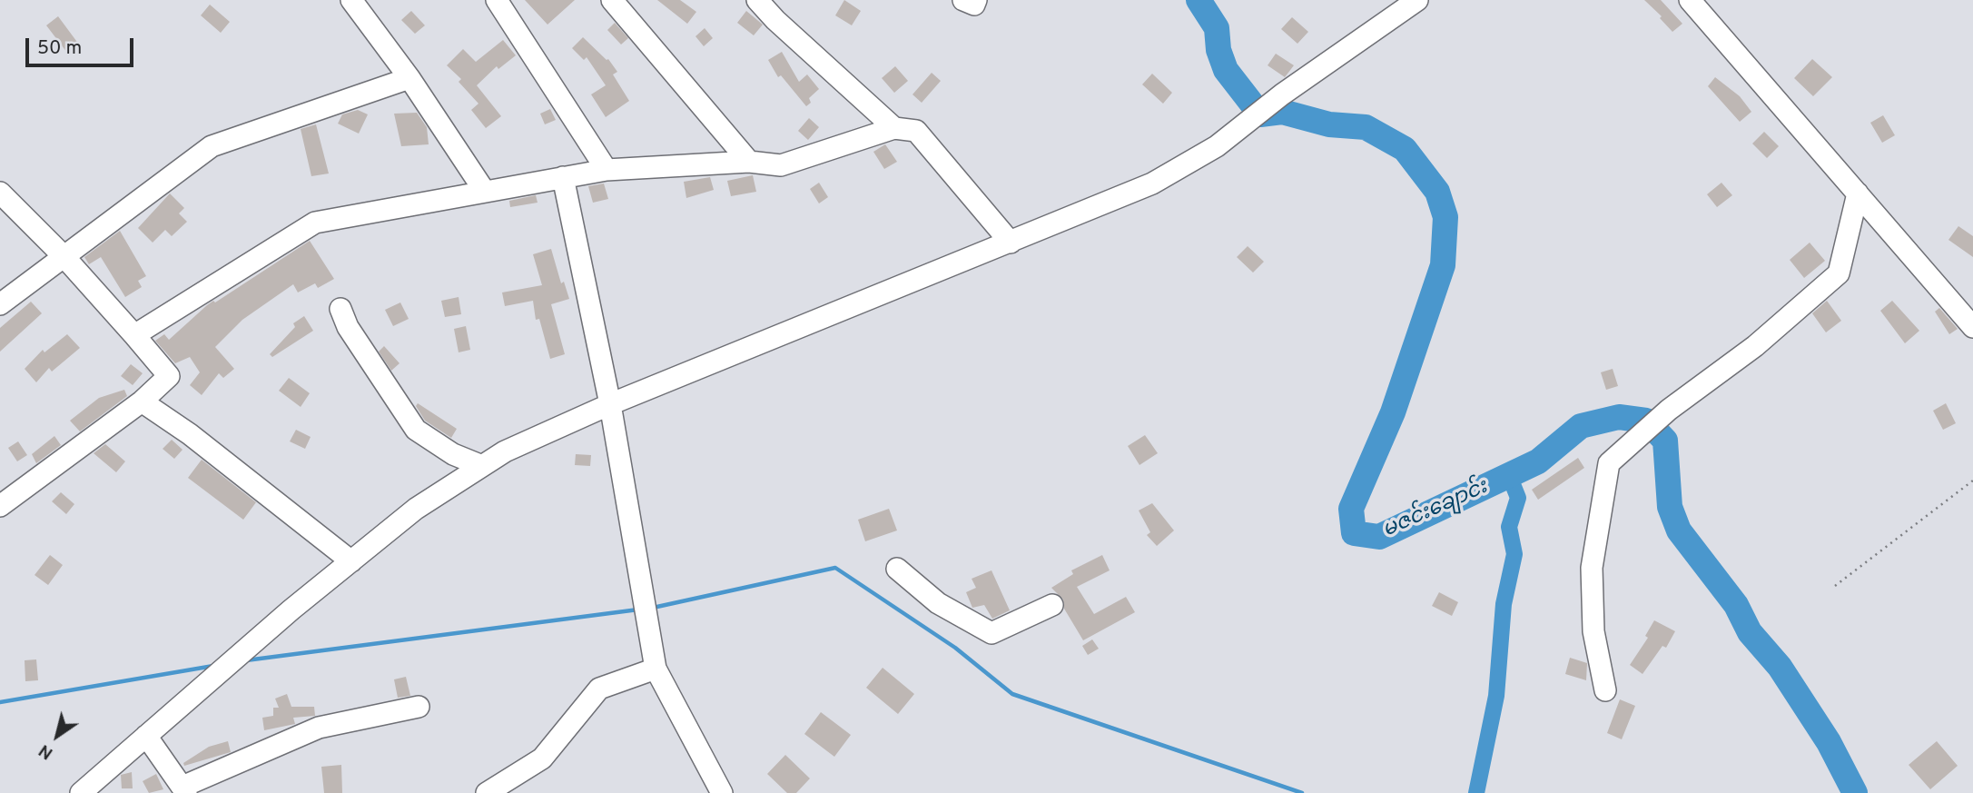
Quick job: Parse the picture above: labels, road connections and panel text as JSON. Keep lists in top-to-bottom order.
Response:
{
  "water": ["မဇင်းချောင်း"],
  "scale_bar": "50 m",
  "north": "bottom left"
}
